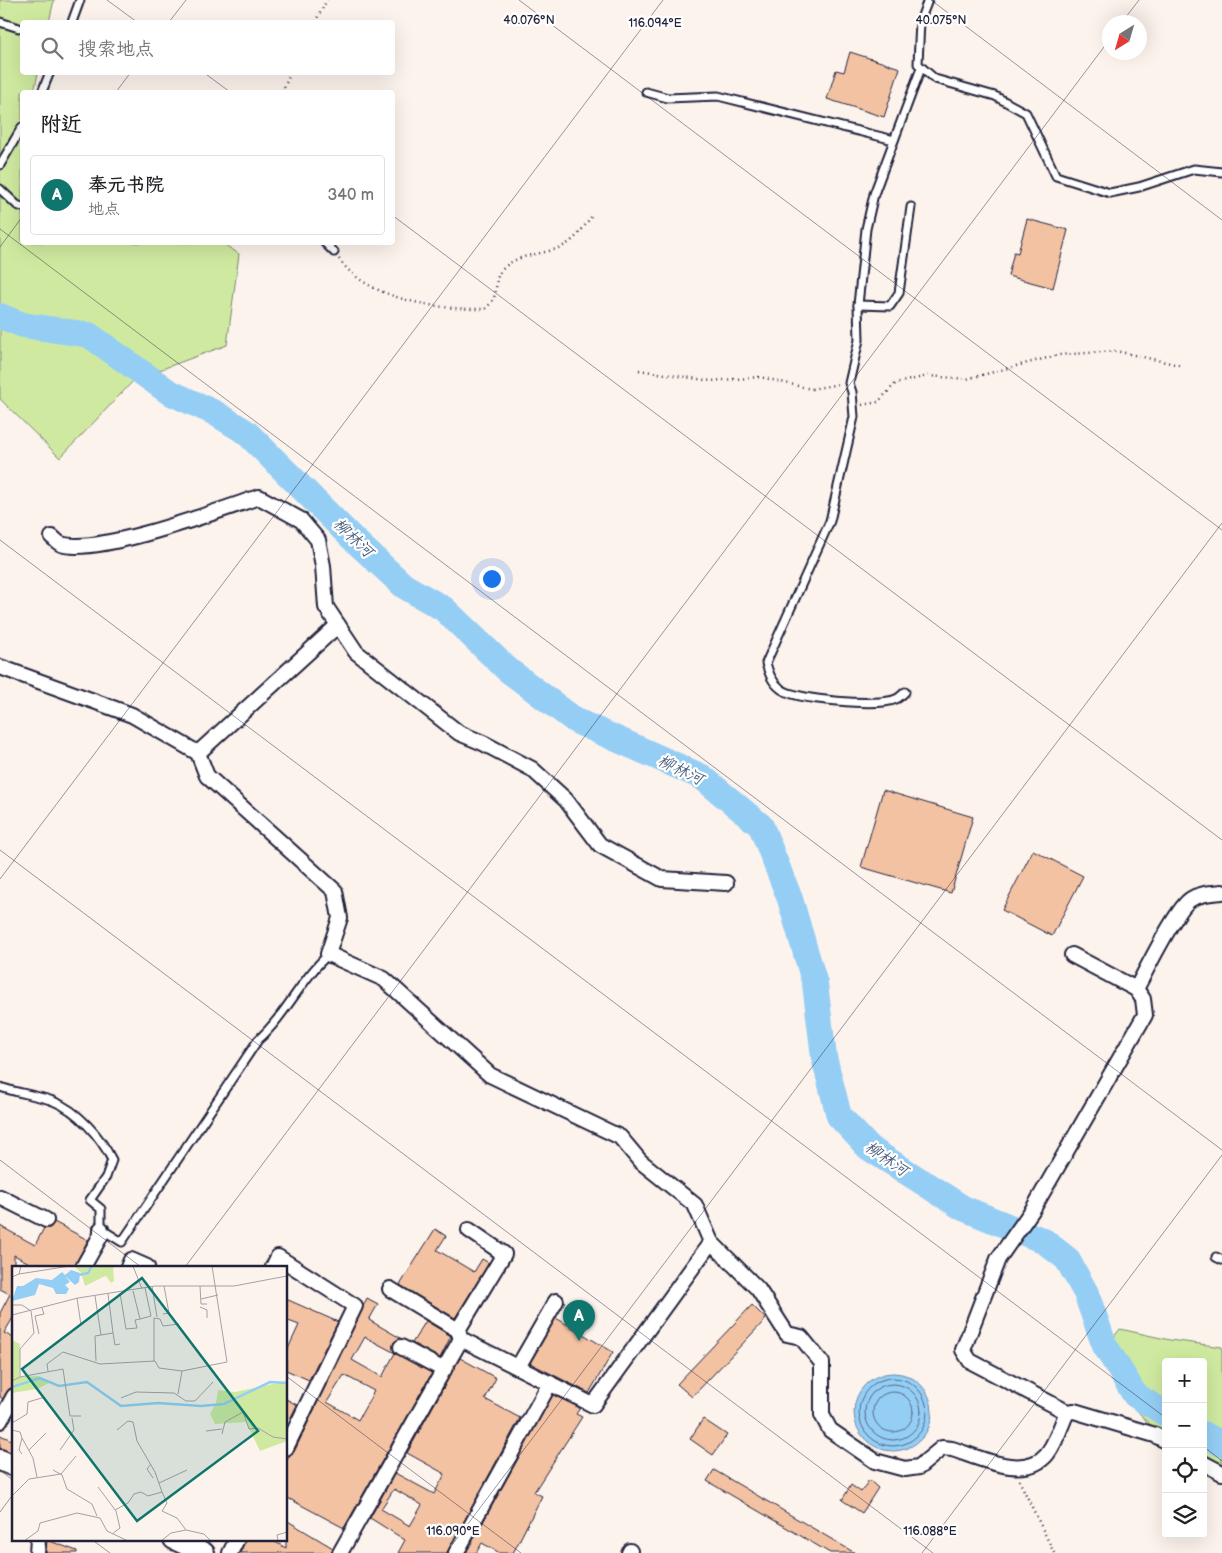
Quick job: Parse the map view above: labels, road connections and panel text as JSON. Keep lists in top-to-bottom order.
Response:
{
  "water": ["柳林河"],
  "north": "bottom left",
  "page": {
    "search": "搜索地点",
    "heading": "附近",
    "list": [
      {
        "mark": "A",
        "name": "奉元书院",
        "note": "地点",
        "value": "340 m"
      }
    ],
    "pins": "A",
    "map_buttons": ["+", "−"]
  },
  "coordinates": [
    "40.076°N",
    "40.075°N",
    "116.094°E",
    "116.090°E",
    "116.088°E"
  ]
}
